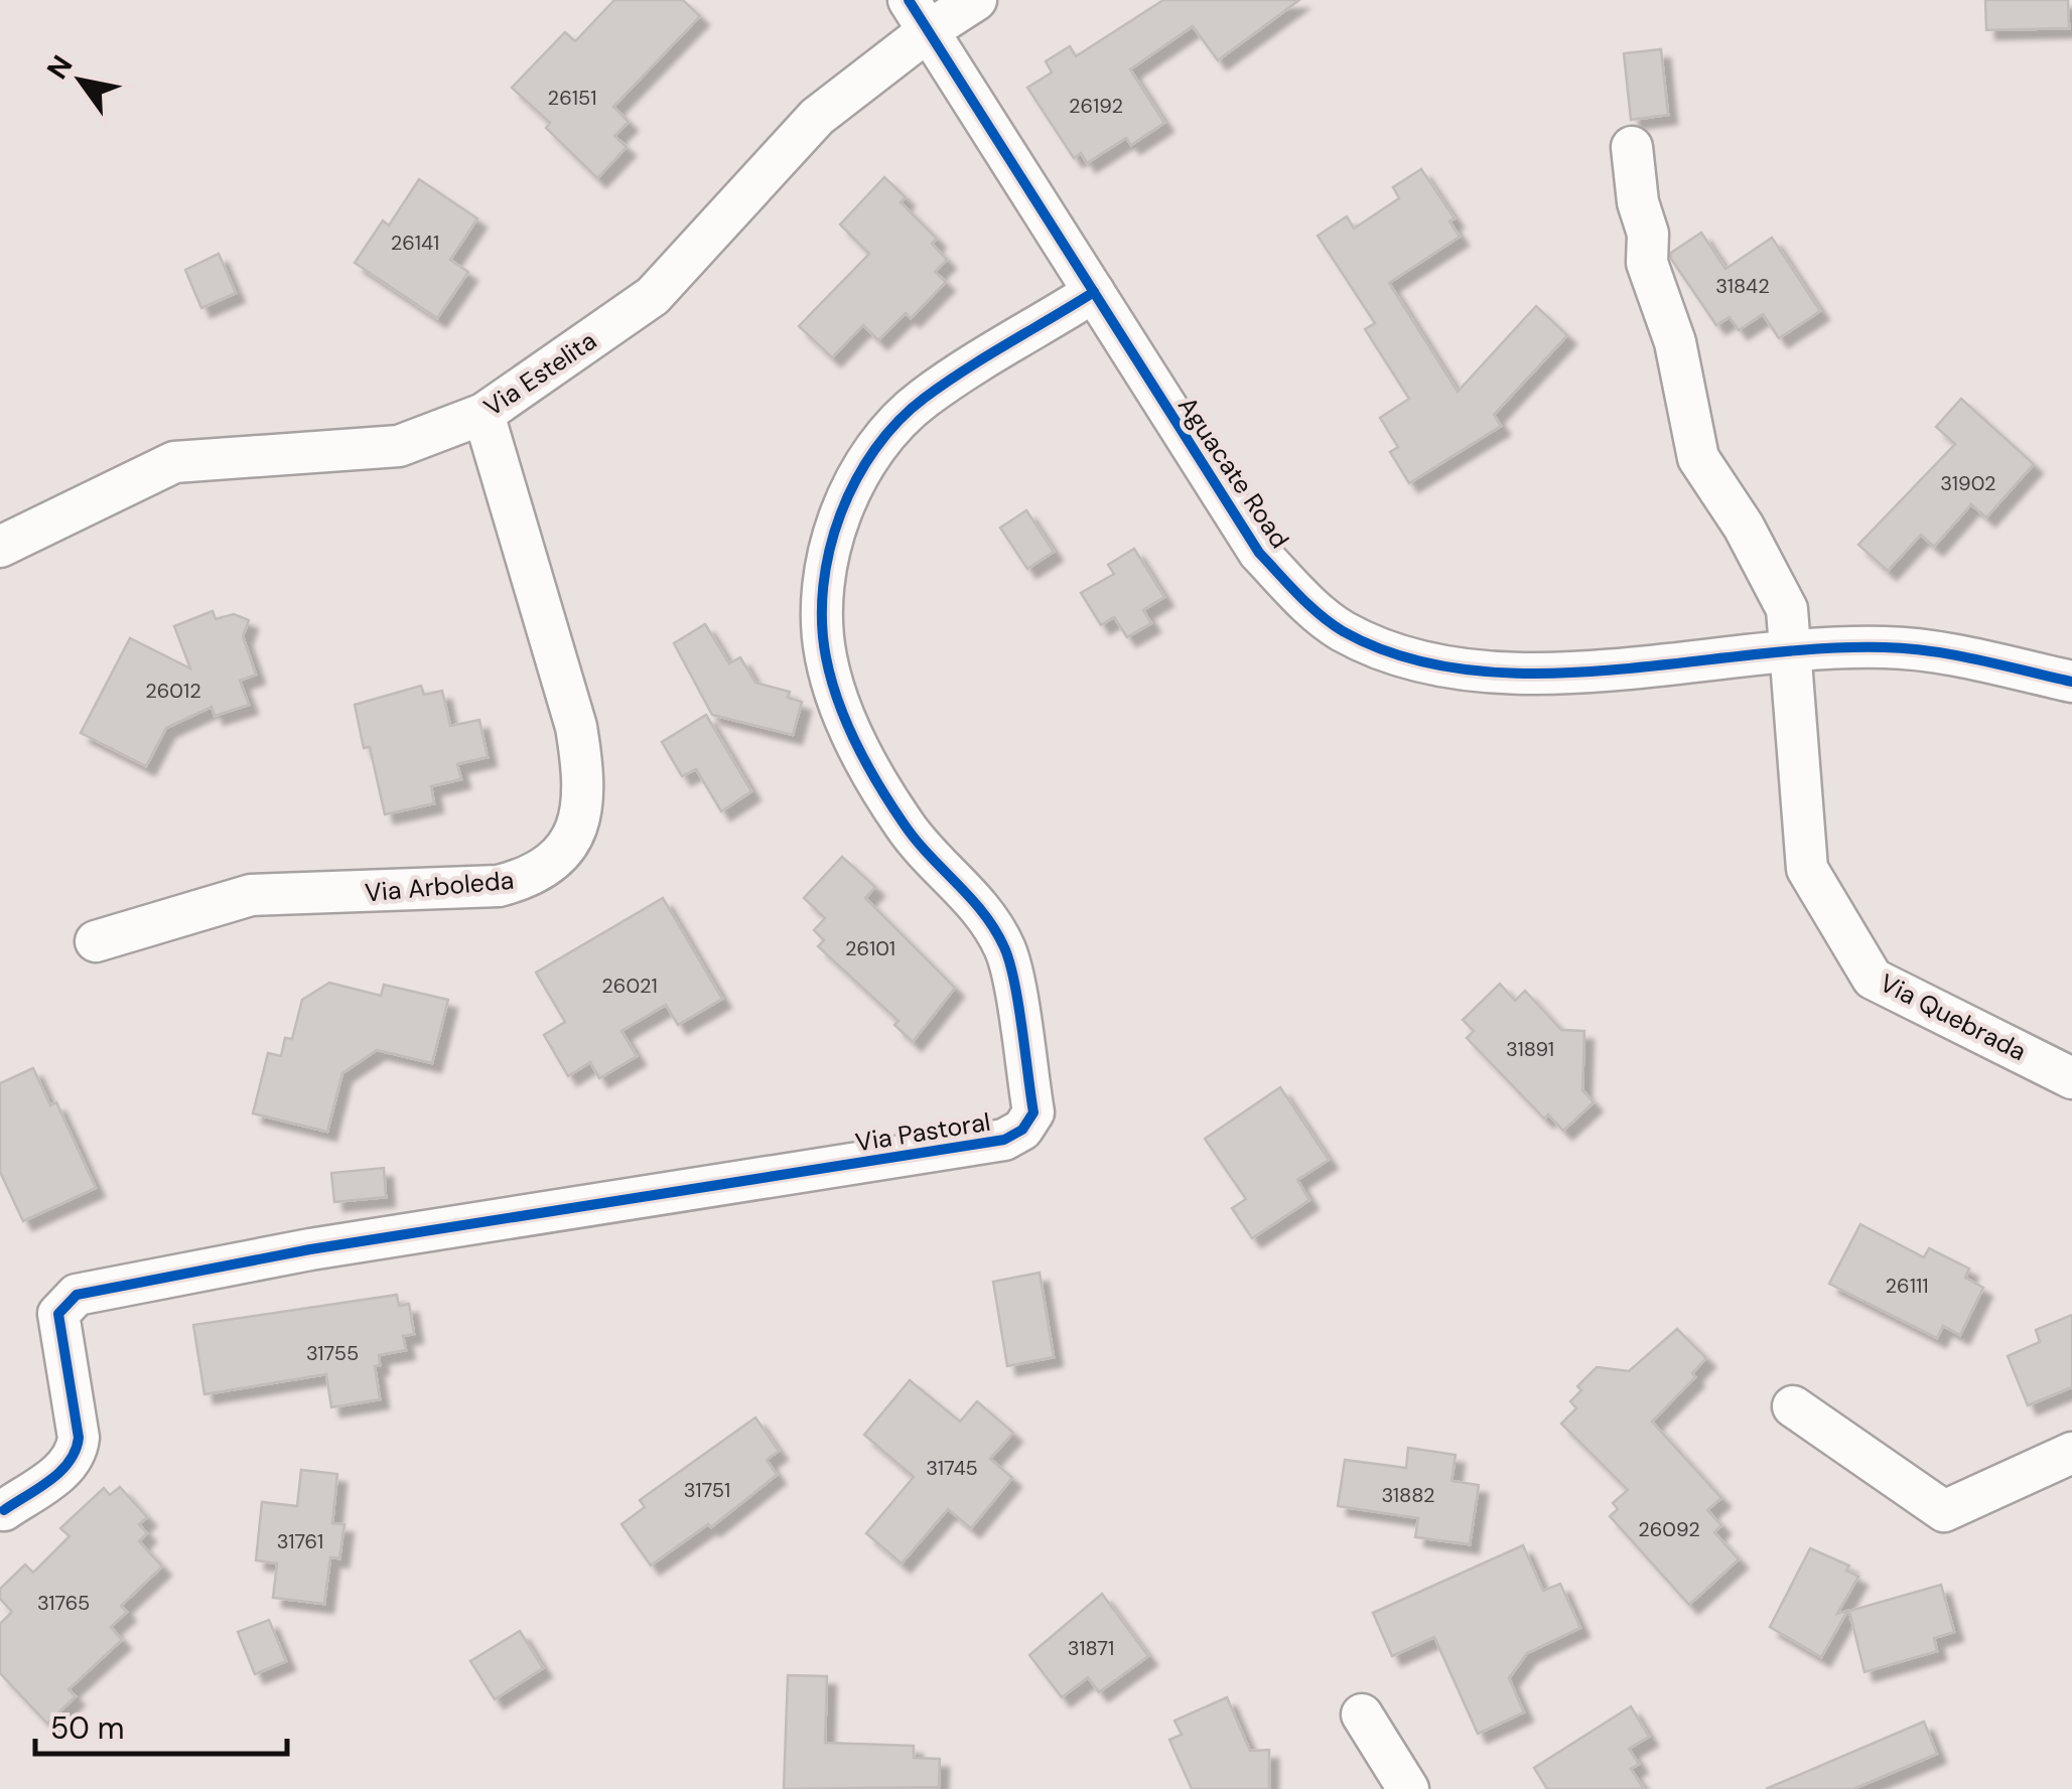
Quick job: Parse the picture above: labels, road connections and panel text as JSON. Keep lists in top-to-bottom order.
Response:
{
  "streets": {
    "street": [
      "Via Estelita",
      "Aguacate Road",
      "Via Arboleda",
      "Via Quebrada",
      "Via Pastoral"
    ]
  },
  "crossings": [
    ["Via Estelita", "Aguacate Road"],
    ["Via Estelita", "Via Arboleda"],
    ["Aguacate Road", "Via Quebrada"],
    ["Aguacate Road", "Via Pastoral"]
  ],
  "house_numbers": [
    "26151",
    "26192",
    "26141",
    "31842",
    "31902",
    "26012",
    "26101",
    "26021",
    "31891",
    "26111",
    "31755",
    "31745",
    "31751",
    "31882",
    "26092",
    "31761",
    "31765",
    "31871"
  ],
  "scale_bar": "50 m",
  "north": "top left"
}
